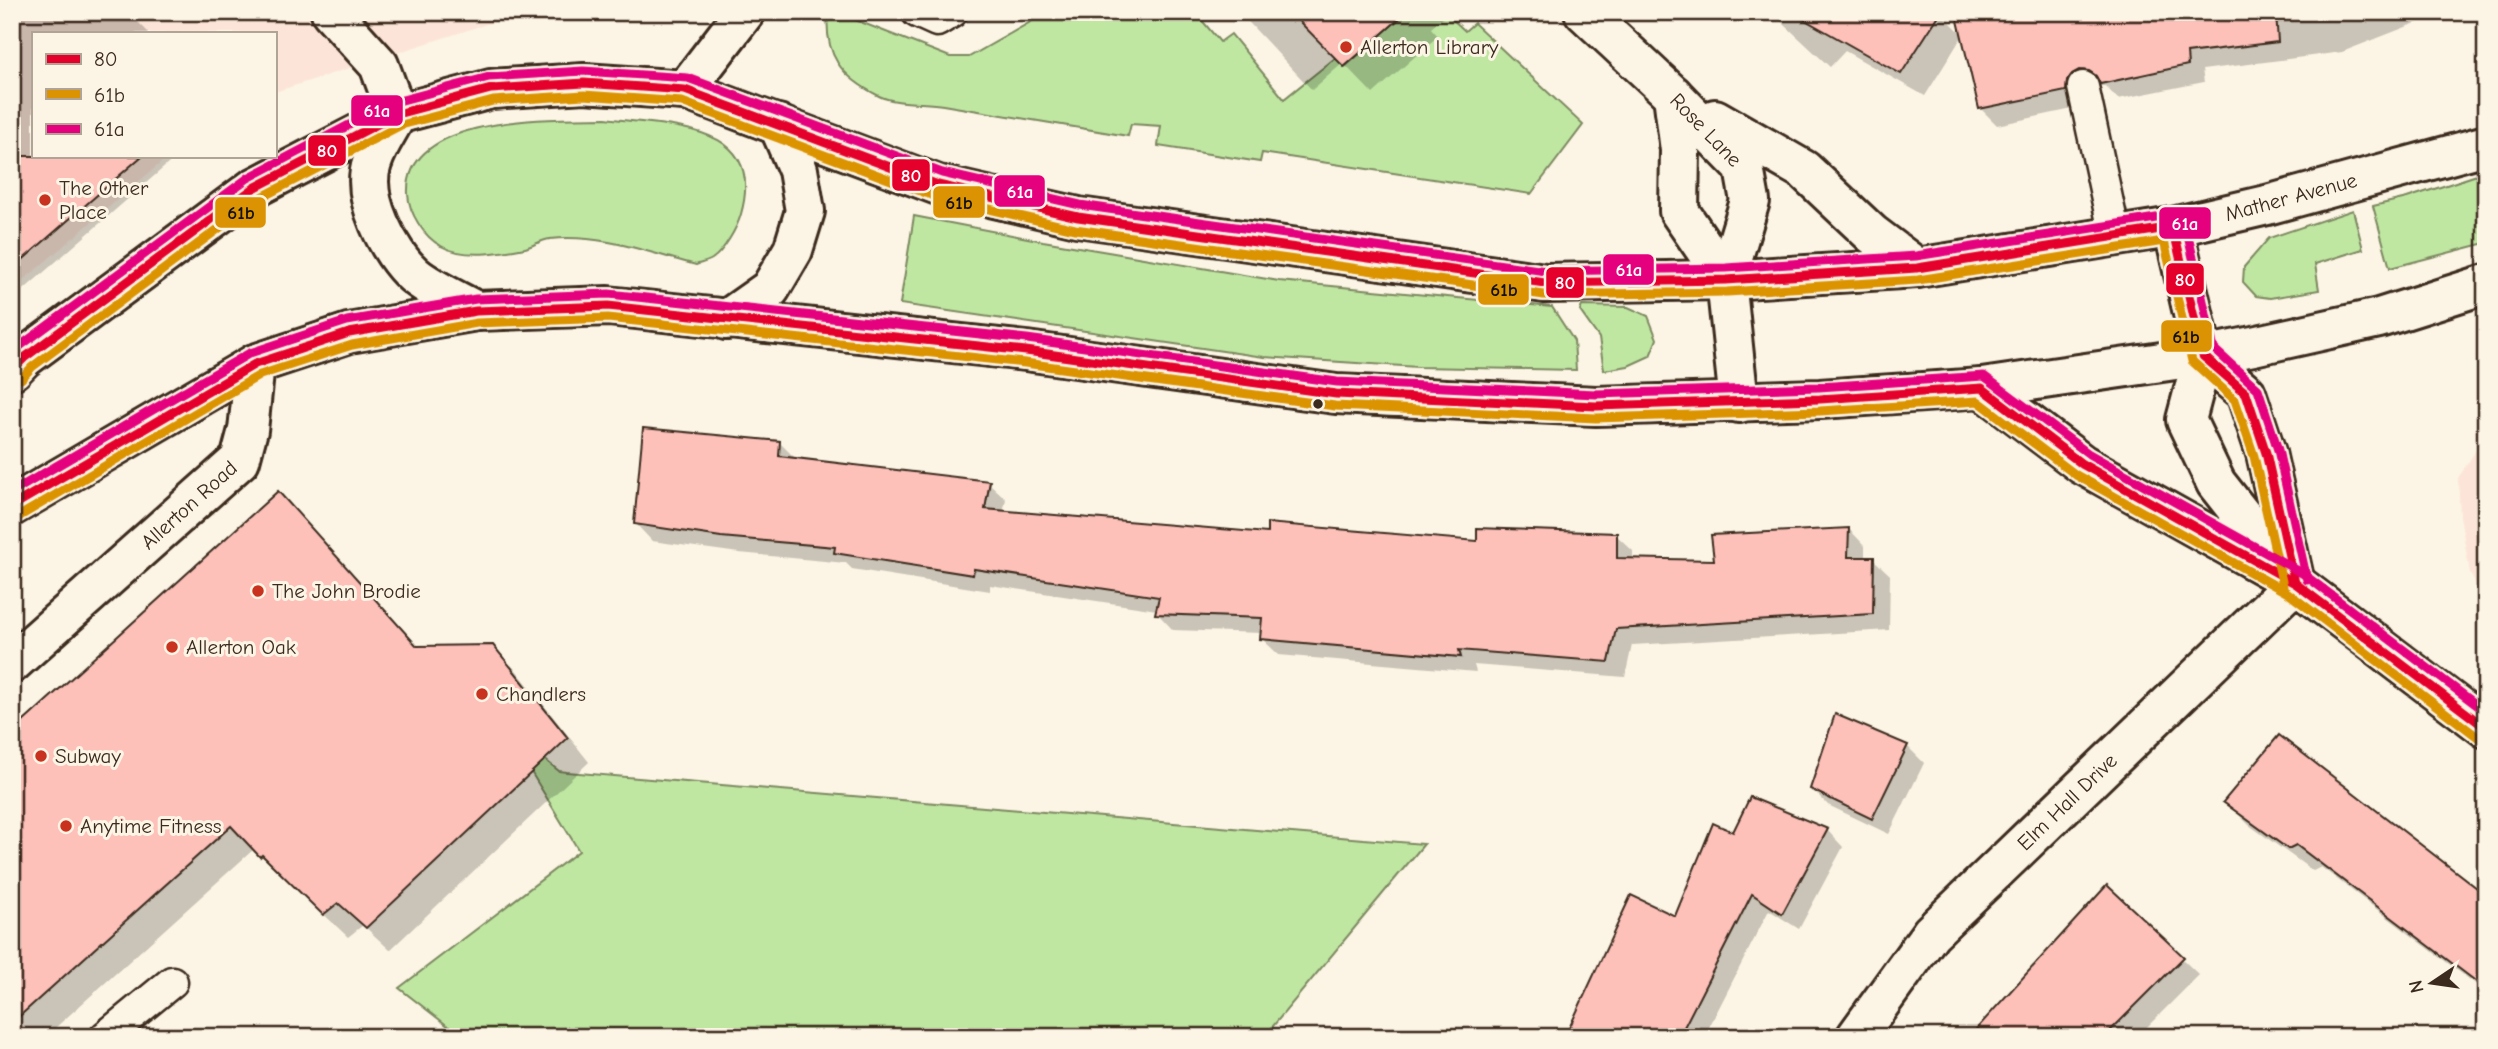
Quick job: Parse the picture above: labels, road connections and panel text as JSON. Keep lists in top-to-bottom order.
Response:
{
  "streets": {
    "main road": [
      "Rose Lane",
      "Mather Avenue",
      "Allerton Road",
      "Elm Hall Drive"
    ]
  },
  "crossings": [
    ["Rose Lane", "Mather Avenue"]
  ],
  "places": [
    "Allerton Library",
    "The Other Place",
    "The John Brodie",
    "Allerton Oak",
    "Chandlers",
    "Subway",
    "Anytime Fitness"
  ],
  "lines": ["transit line 61a", "transit line 80", "transit line 61b"],
  "legend": ["80", "61b", "61a"],
  "north": "left"
}
